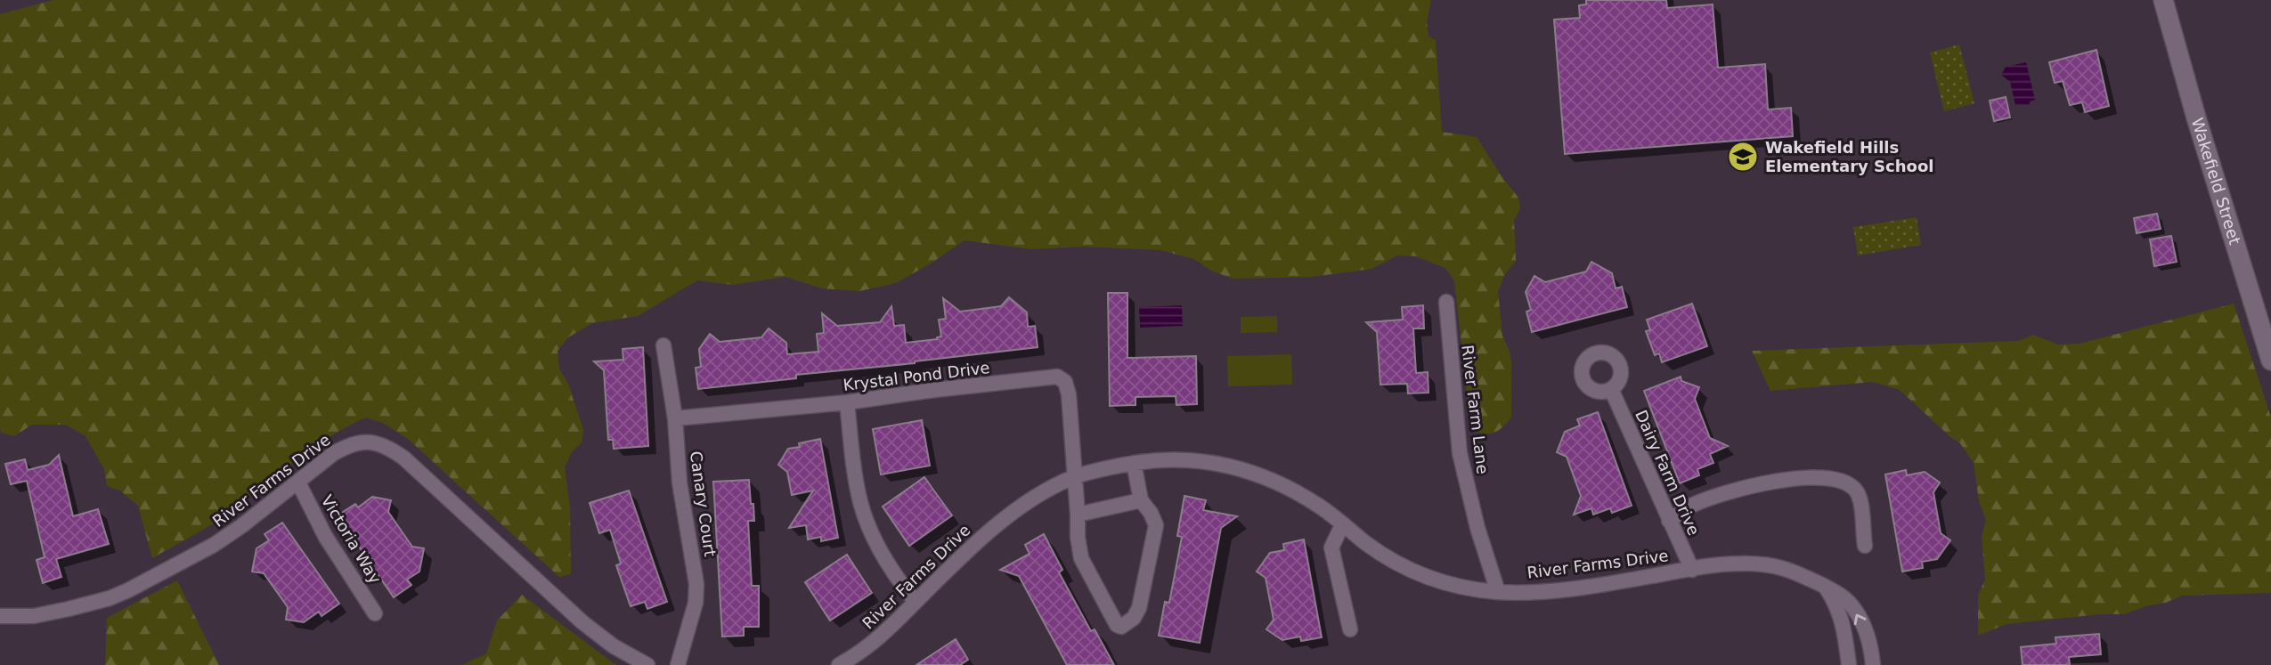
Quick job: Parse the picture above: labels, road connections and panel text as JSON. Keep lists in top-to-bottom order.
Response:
{
  "streets": {
    "street": [
      "Wakefield Street",
      "Krystal Pond Drive",
      "River Farm Lane",
      "Dairy Farm Drive",
      "River Farms Drive",
      "Canary Court",
      "Victoria Way"
    ]
  },
  "crossings": [
    ["Krystal Pond Drive", "River Farms Drive"],
    ["Krystal Pond Drive", "Canary Court"],
    ["River Farm Lane", "River Farms Drive"],
    ["Dairy Farm Drive", "River Farms Drive"],
    ["River Farms Drive", "Victoria Way"]
  ],
  "places": {
    "school or university": ["Wakefield Hills Elementary School"]
  }
}
